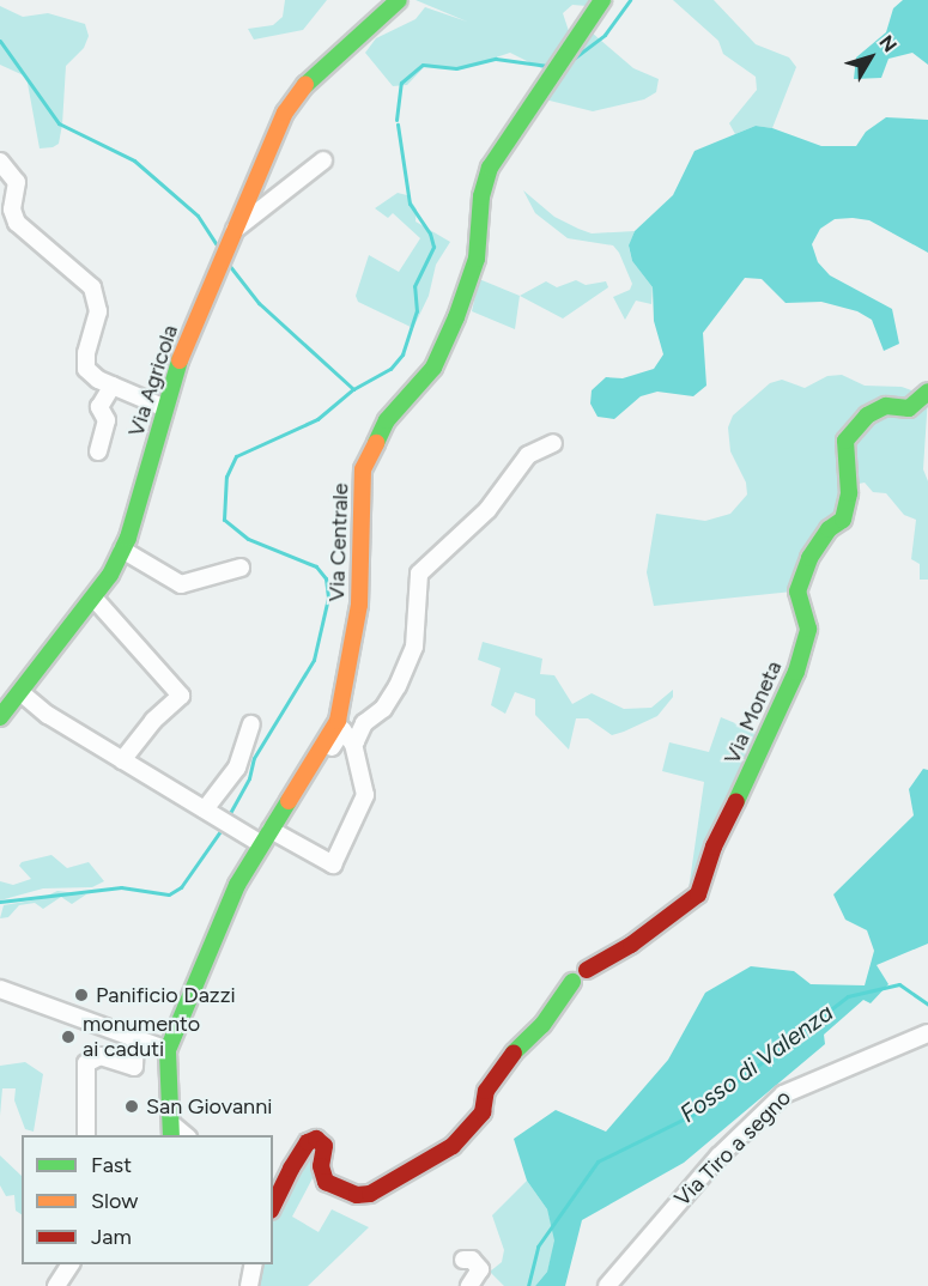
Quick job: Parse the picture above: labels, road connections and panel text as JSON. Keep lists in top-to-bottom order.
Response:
{
  "streets": {
    "street": [
      "Via Agricola",
      "Via Centrale",
      "Via Moneta",
      "Via Tiro a segno"
    ]
  },
  "water": ["Fosso di Valenza"],
  "places": ["Panificio Dazzi", "monumento ai caduti", "San Giovanni"],
  "legend": ["Fast", "Slow", "Jam"],
  "north": "top right"
}
